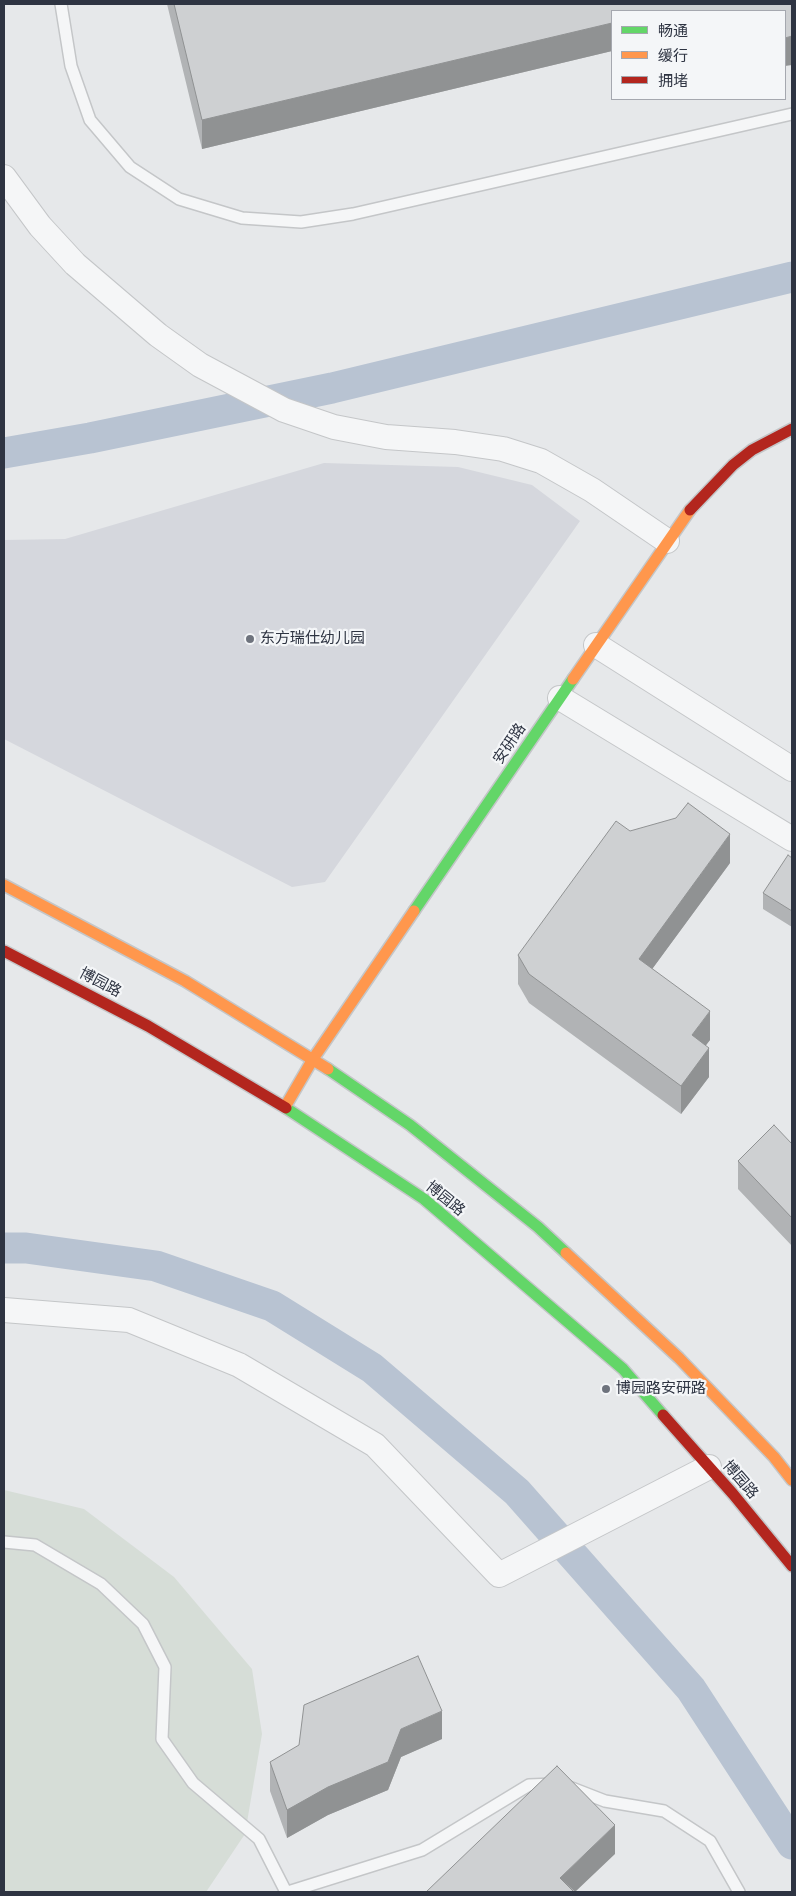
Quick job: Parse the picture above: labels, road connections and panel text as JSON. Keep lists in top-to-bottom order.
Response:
{
  "streets": {
    "main road": ["安研路", "博园路"]
  },
  "crossings": [
    ["安研路", "博园路"]
  ],
  "places": ["东方瑞仕幼儿园", "博园路安研路"],
  "legend": ["畅通", "缓行", "拥堵"]
}
